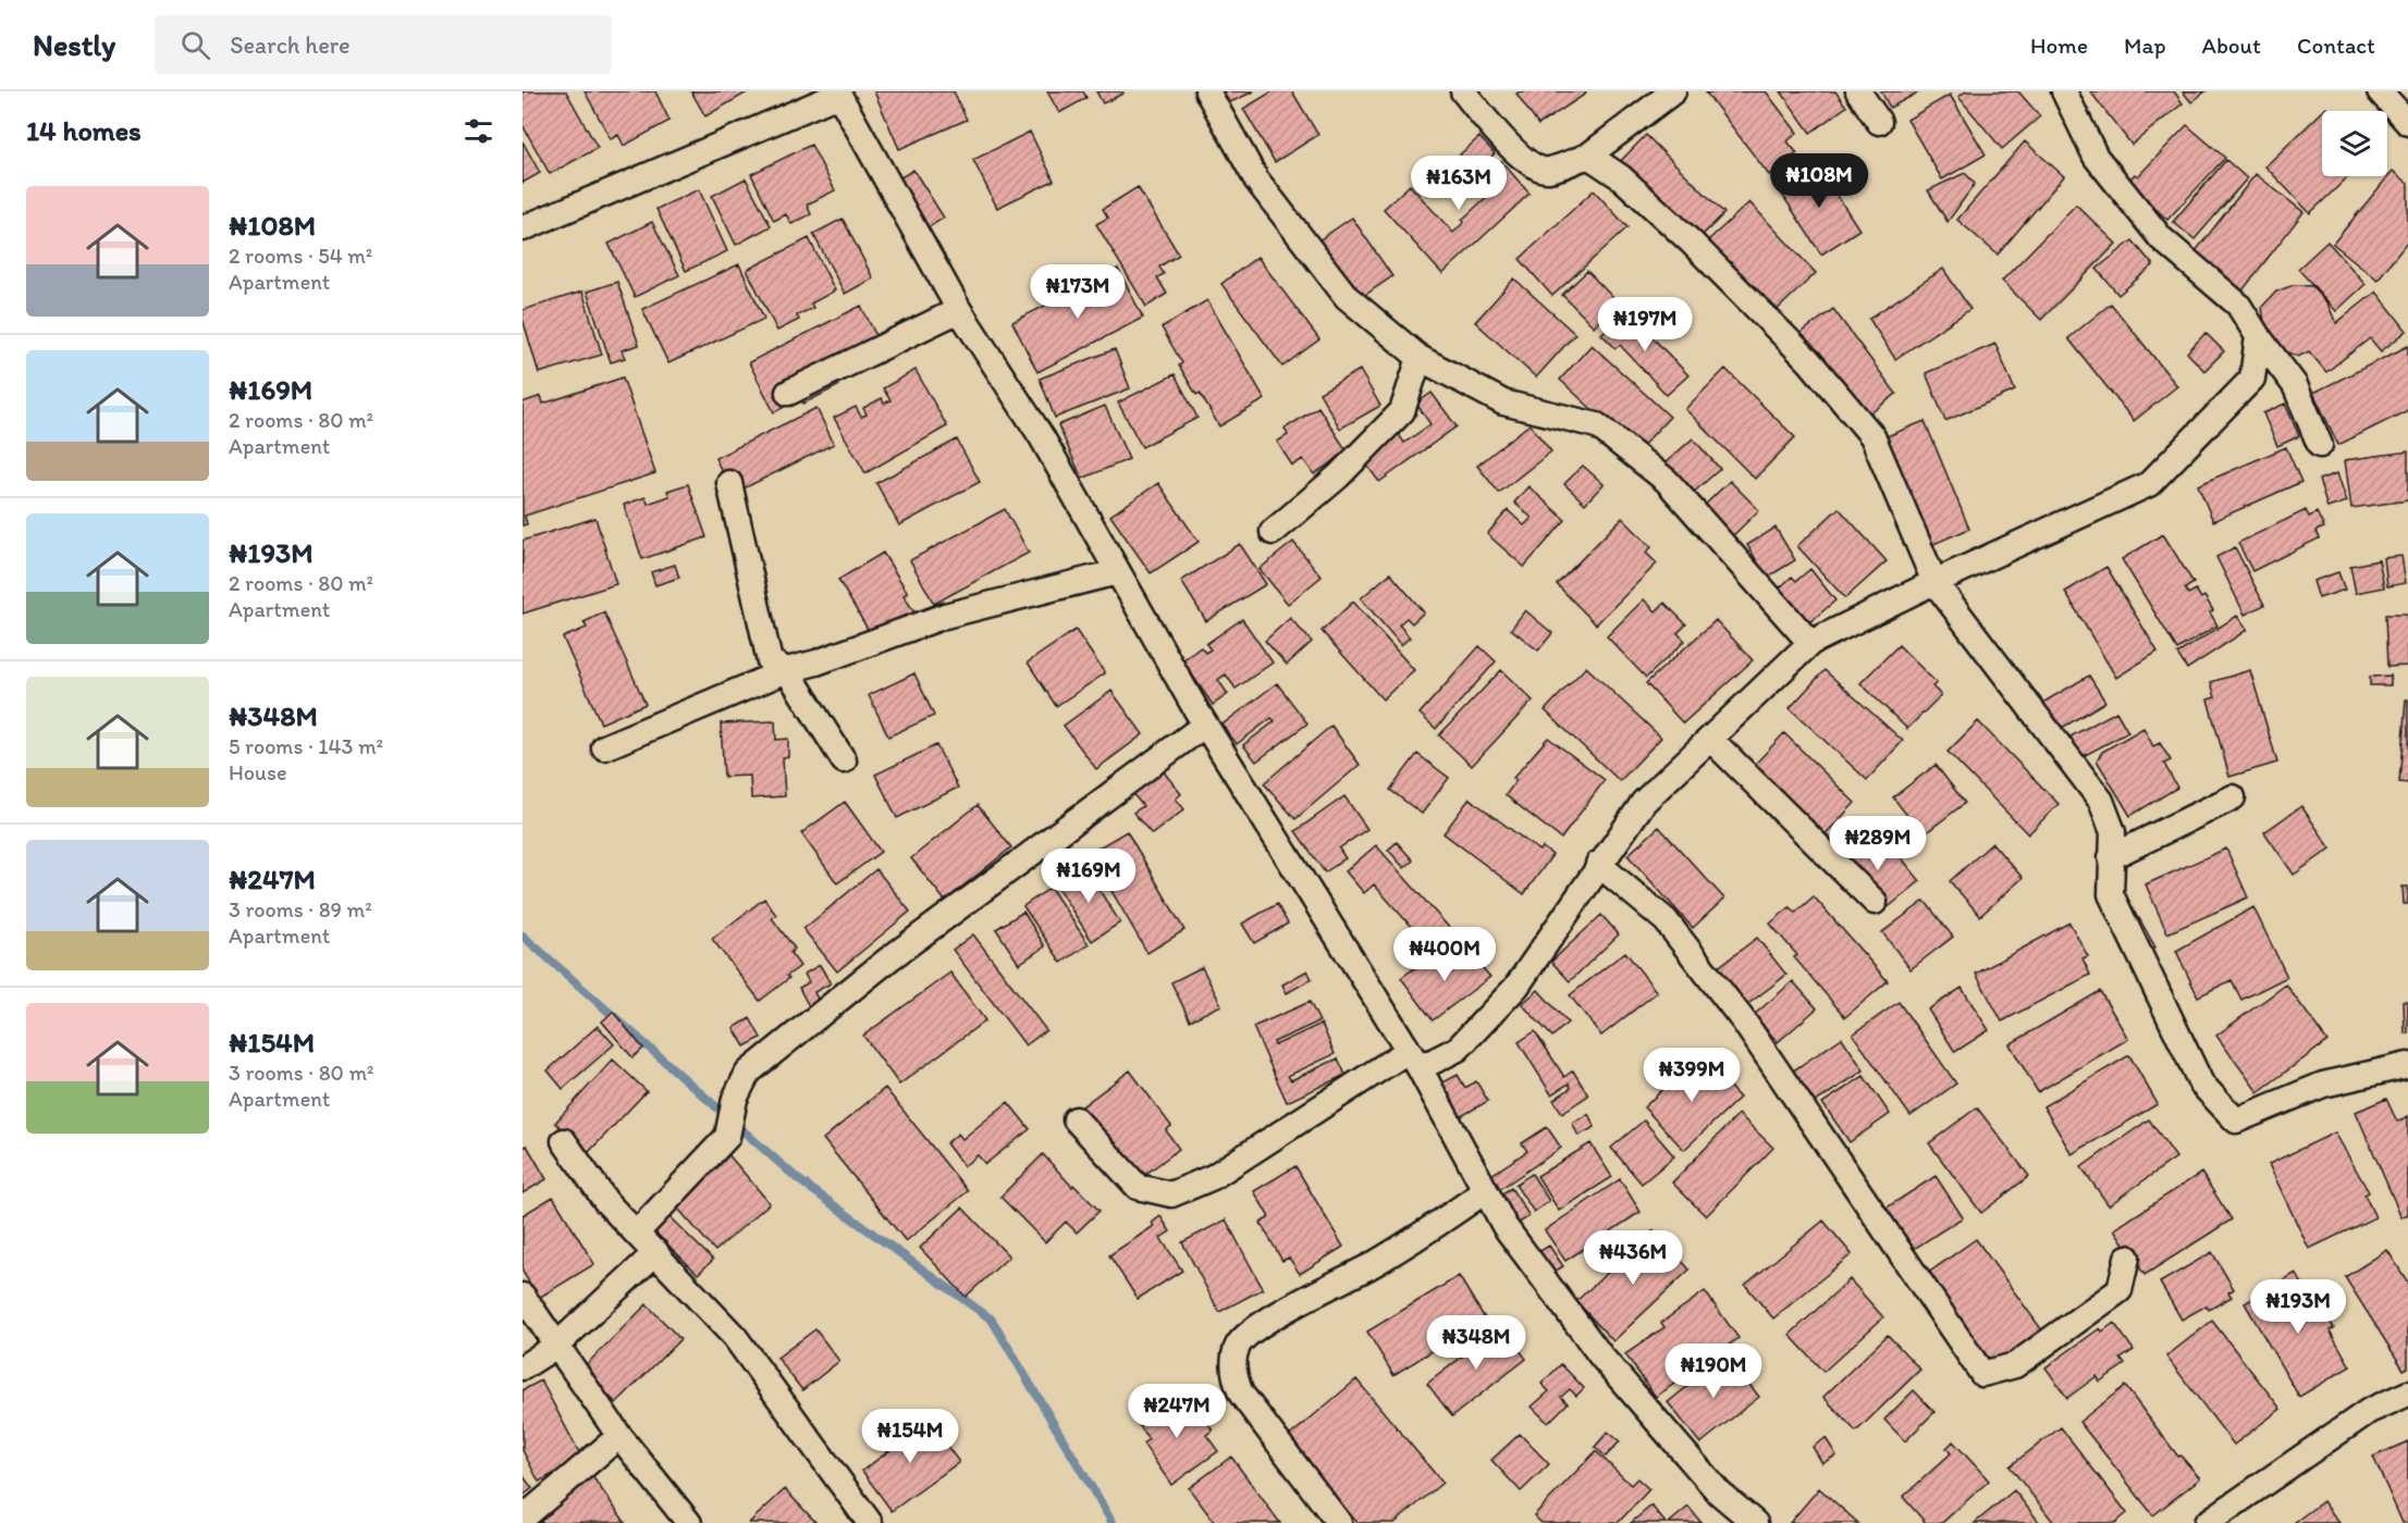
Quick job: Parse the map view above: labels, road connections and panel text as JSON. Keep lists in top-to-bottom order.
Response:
{
  "page": {
    "header": "Nestly",
    "search": "Search here",
    "nav": [
      "Home",
      "Map",
      "About",
      "Contact"
    ],
    "heading": "14 homes",
    "price": [
      "₦108M",
      "₦163M",
      "₦173M",
      "₦197M",
      "₦289M",
      "₦169M",
      "₦400M",
      "₦399M",
      "₦436M",
      "₦193M",
      "₦348M",
      "₦190M",
      "₦247M",
      "₦154M"
    ],
    "list": [
      {
        "name": "₦108M",
        "note": "2 rooms · 54 m² · Apartment"
      },
      {
        "name": "₦169M",
        "note": "2 rooms · 80 m² · Apartment"
      },
      {
        "name": "₦193M",
        "note": "2 rooms · 80 m² · Apartment"
      },
      {
        "name": "₦348M",
        "note": "5 rooms · 143 m² · House"
      },
      {
        "name": "₦247M",
        "note": "3 rooms · 89 m² · Apartment"
      },
      {
        "name": "₦154M",
        "note": "3 rooms · 80 m² · Apartment"
      }
    ]
  }
}
